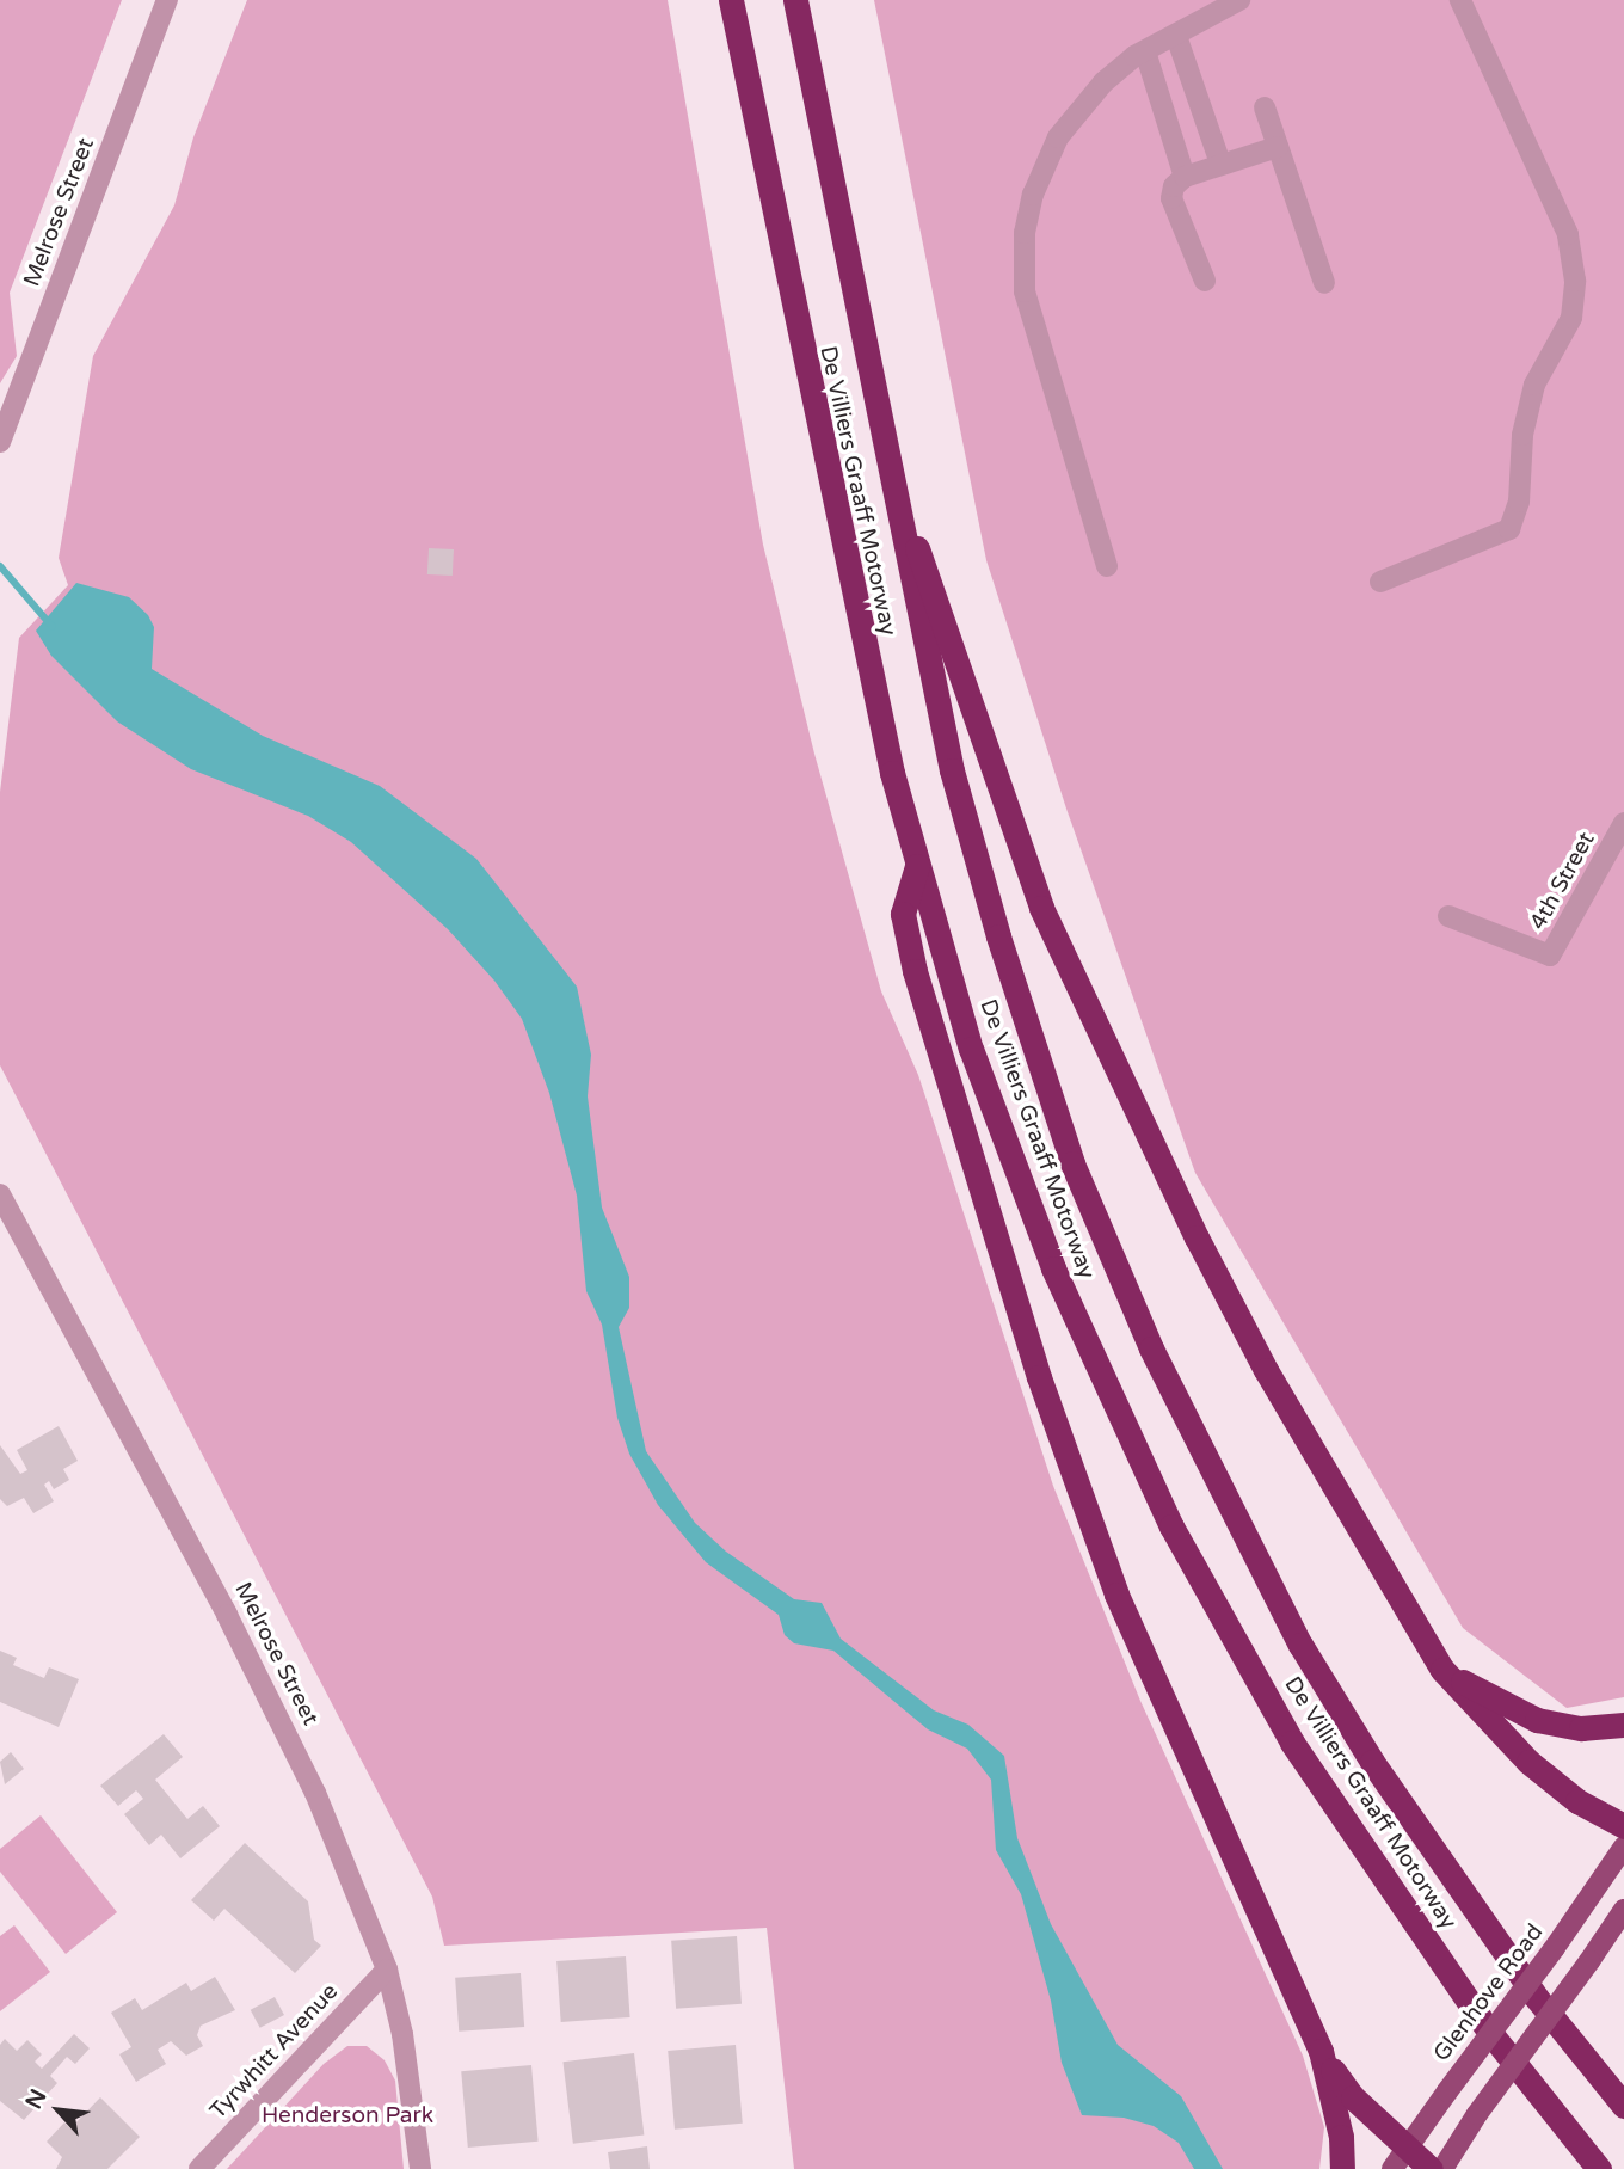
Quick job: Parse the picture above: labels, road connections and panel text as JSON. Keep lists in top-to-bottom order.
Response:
{
  "streets": {
    "highway": ["De Villiers Graaff Motorway"],
    "main road": ["Glenhove Road"],
    "street": ["Melrose Street", "4th Street", "Tyrwhitt Avenue"]
  },
  "crossings": [
    ["Melrose Street", "Tyrwhitt Avenue"]
  ],
  "parks": ["Henderson Park"],
  "north": "top left"
}
